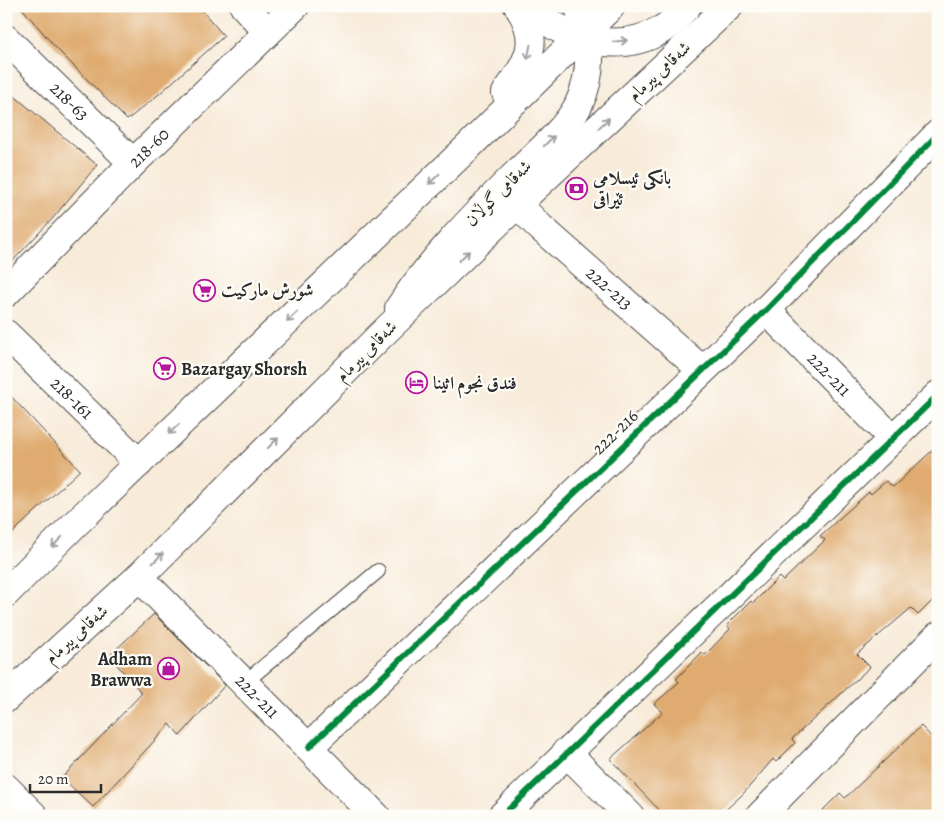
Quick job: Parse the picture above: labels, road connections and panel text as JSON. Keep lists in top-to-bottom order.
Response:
{
  "streets": {
    "main road": [
      "شەقامی پیرمام",
      "218-63",
      "218-60",
      "شەقامی گوڵان",
      "222-213",
      "222-211",
      "218-161",
      "222-216"
    ]
  },
  "crossings": [
    ["شەقامی پیرمام", "شەقامی گوڵان"],
    ["شەقامی پیرمام", "222-213"],
    ["شەقامی پیرمام", "222-211"],
    ["218-63", "218-60"],
    ["222-213", "222-216"],
    ["222-211", "222-216"]
  ],
  "places": {
    "bank": ["بانکی ئیسلامی ئێراقی"],
    "supermarket": ["شورش ماركيت", "Bazargay Shorsh"],
    "hotel": ["فندق نجوم اثينا"],
    "shop": ["Adham Brawwa"]
  },
  "scale_bar": "20 m"
}
